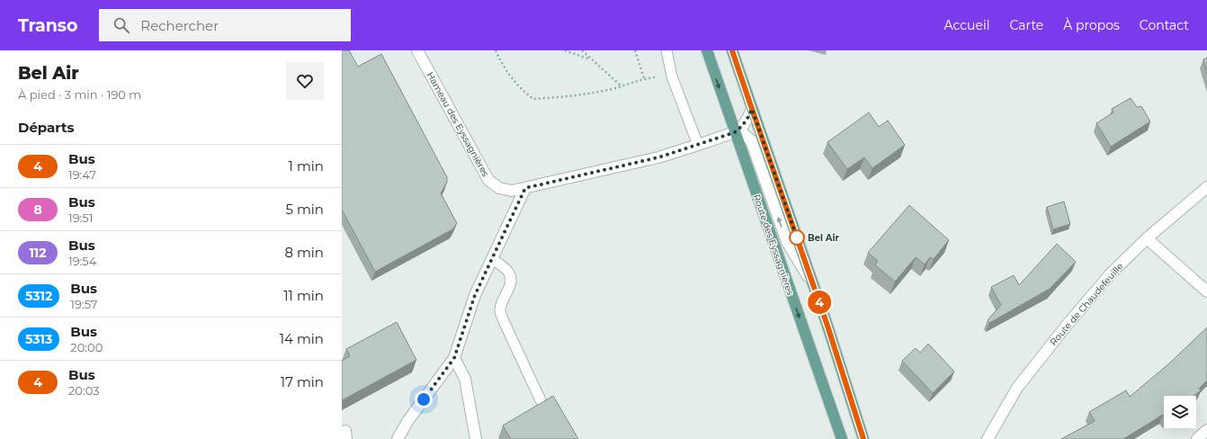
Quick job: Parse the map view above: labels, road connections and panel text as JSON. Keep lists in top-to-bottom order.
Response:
{
  "streets": {
    "main road": ["Route des Eyssagnières"],
    "street": ["Hameau des Eyssagnières", "Route de Chaudefeuille"]
  },
  "crossings": [
    ["Hameau des Eyssagnières", "Route des Eyssagnières"]
  ],
  "places": ["Bel Air"],
  "lines": ["bus line 4"],
  "page": {
    "header": "Transo",
    "search": "Rechercher",
    "nav": [
      "Accueil",
      "Carte",
      "À propos",
      "Contact"
    ],
    "heading": [
      ["Bel Air", "À pied · 3 min · 190 m"],
      "Départs"
    ],
    "on_map": "4",
    "list": [
      {
        "mark": "4",
        "name": "Bus",
        "note": "19:47",
        "value": "1 min"
      },
      {
        "mark": "8",
        "name": "Bus",
        "note": "19:51",
        "value": "5 min"
      },
      {
        "mark": "112",
        "name": "Bus",
        "note": "19:54",
        "value": "8 min"
      },
      {
        "mark": "5312",
        "name": "Bus",
        "note": "19:57",
        "value": "11 min"
      },
      {
        "mark": "5313",
        "name": "Bus",
        "note": "20:00",
        "value": "14 min"
      },
      {
        "mark": "4",
        "name": "Bus",
        "note": "20:03",
        "value": "17 min"
      }
    ]
  }
}
